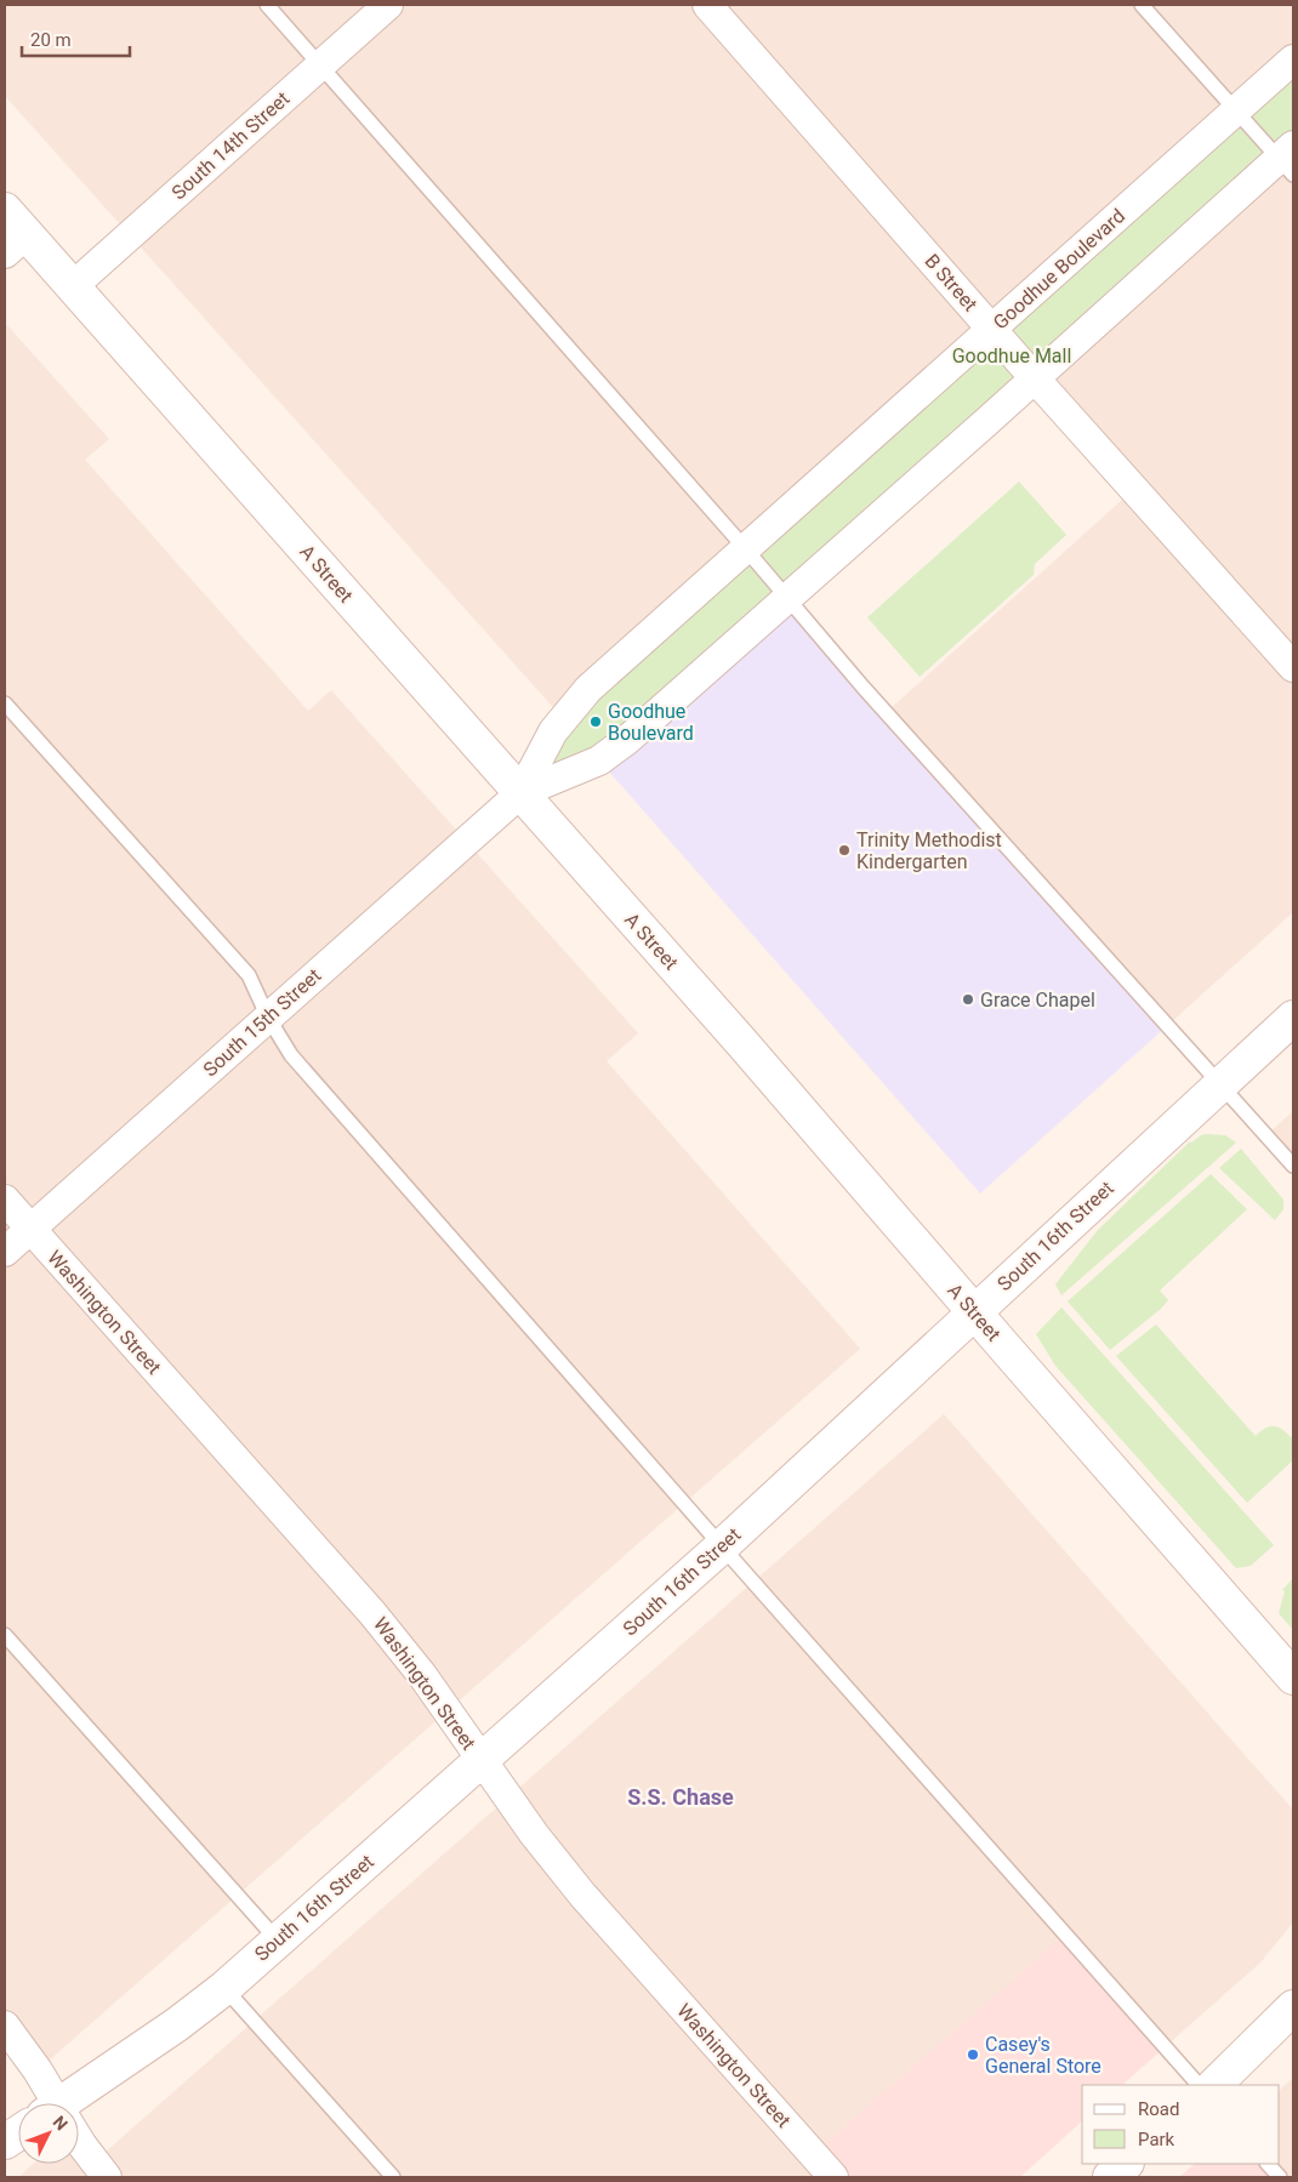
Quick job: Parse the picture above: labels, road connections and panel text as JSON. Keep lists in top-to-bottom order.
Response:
{
  "streets": {
    "main road": ["A Street", "South 16th Street"],
    "street": [
      "South 14th Street",
      "Goodhue Boulevard",
      "B Street",
      "South 15th Street",
      "Washington Street"
    ]
  },
  "crossings": [
    ["South 14th Street", "A Street"],
    ["Goodhue Boulevard", "B Street"],
    ["Goodhue Boulevard", "A Street"],
    ["Goodhue Boulevard", "South 15th Street"],
    ["A Street", "South 15th Street"],
    ["A Street", "South 16th Street"],
    ["South 15th Street", "Washington Street"],
    ["South 16th Street", "Washington Street"]
  ],
  "districts": ["S.S. Chase"],
  "parks": ["Goodhue Mall"],
  "places": [
    "Goodhue Boulevard",
    "Trinity Methodist Kindergarten",
    "Grace Chapel",
    "Casey's General Store"
  ],
  "legend": ["Road", "Park"],
  "scale_bar": "20 m",
  "north": "top right"
}
